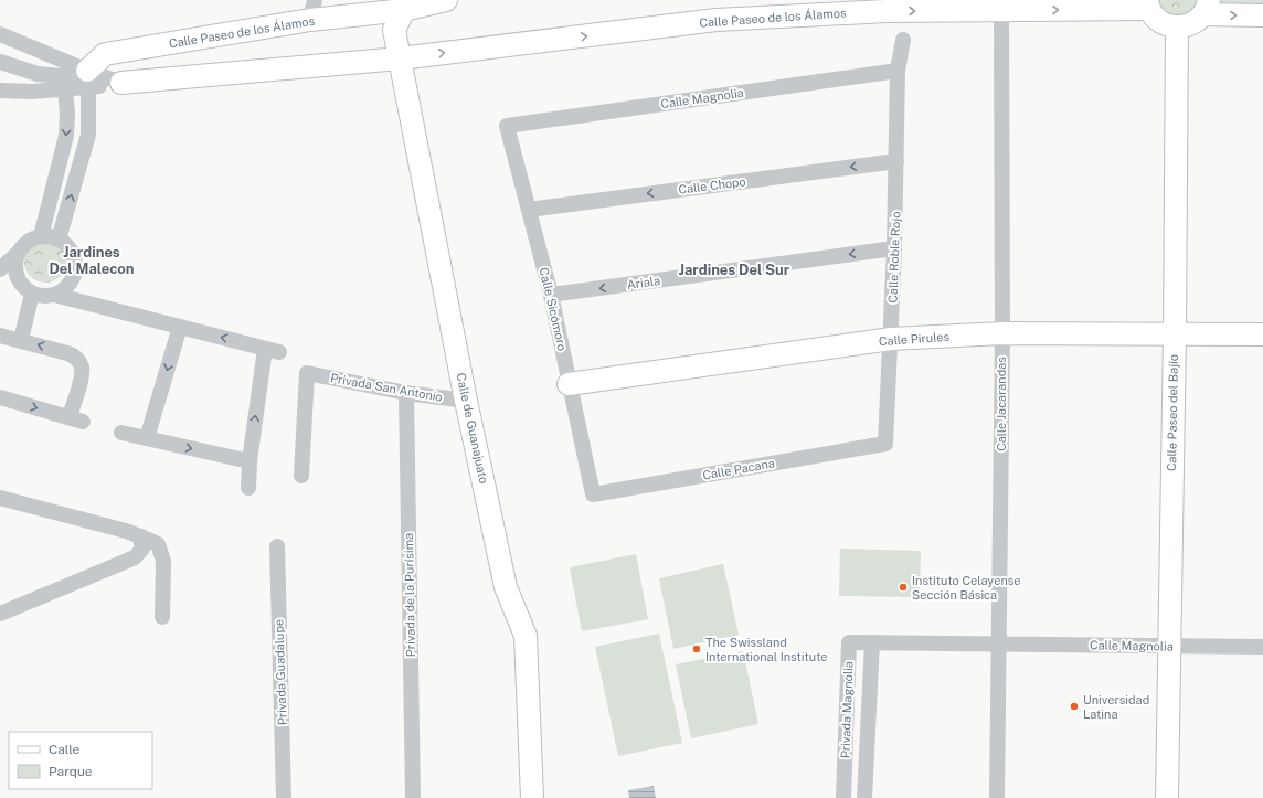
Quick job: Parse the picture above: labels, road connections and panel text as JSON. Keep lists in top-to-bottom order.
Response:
{
  "streets": {
    "main road": [
      "Calle Paseo de los Álamos",
      "Calle Pirules",
      "Calle Paseo del Bajío",
      "Calle de Guanajuato"
    ],
    "street": [
      "Calle Magnolia",
      "Calle Chopo",
      "Calle Roble Rojo",
      "Ariala",
      "Calle Sicómoro",
      "Privada San Antonio",
      "Calle Jacarandas",
      "Calle Pacana",
      "Privada de la Purísima",
      "Privada Guadalupe",
      "Privada Magnolia"
    ]
  },
  "crossings": [
    ["Calle Paseo de los Álamos", "Calle Jacarandas"],
    ["Calle Paseo de los Álamos", "Calle de Guanajuato"],
    ["Calle Magnolia", "Calle Roble Rojo"],
    ["Calle Magnolia", "Calle Sicómoro"],
    ["Calle Magnolia", "Calle Jacarandas"],
    ["Calle Magnolia", "Calle Paseo del Bajío"],
    ["Calle Magnolia", "Privada Magnolia"],
    ["Calle Chopo", "Calle Roble Rojo"],
    ["Calle Chopo", "Calle Sicómoro"],
    ["Calle Roble Rojo", "Ariala"],
    ["Calle Roble Rojo", "Calle Pirules"],
    ["Calle Roble Rojo", "Calle Pacana"],
    ["Ariala", "Calle Sicómoro"],
    ["Calle Sicómoro", "Calle Pirules"],
    ["Calle Sicómoro", "Calle Pacana"],
    ["Calle Pirules", "Calle Jacarandas"],
    ["Calle Pirules", "Calle Paseo del Bajío"],
    ["Privada San Antonio", "Calle de Guanajuato"],
    ["Privada San Antonio", "Privada de la Purísima"],
    ["Calle Jacarandas", "Privada Magnolia"]
  ],
  "one_way": ["Calle Paseo de los Álamos", "Calle Chopo", "Ariala"],
  "districts": ["Jardines Del Malecon", "Jardines Del Sur"],
  "places": ["Instituto Celayense Sección Básica", "The Swissland International Institute", "Universidad Latina"],
  "legend": ["Calle", "Parque"]
}
